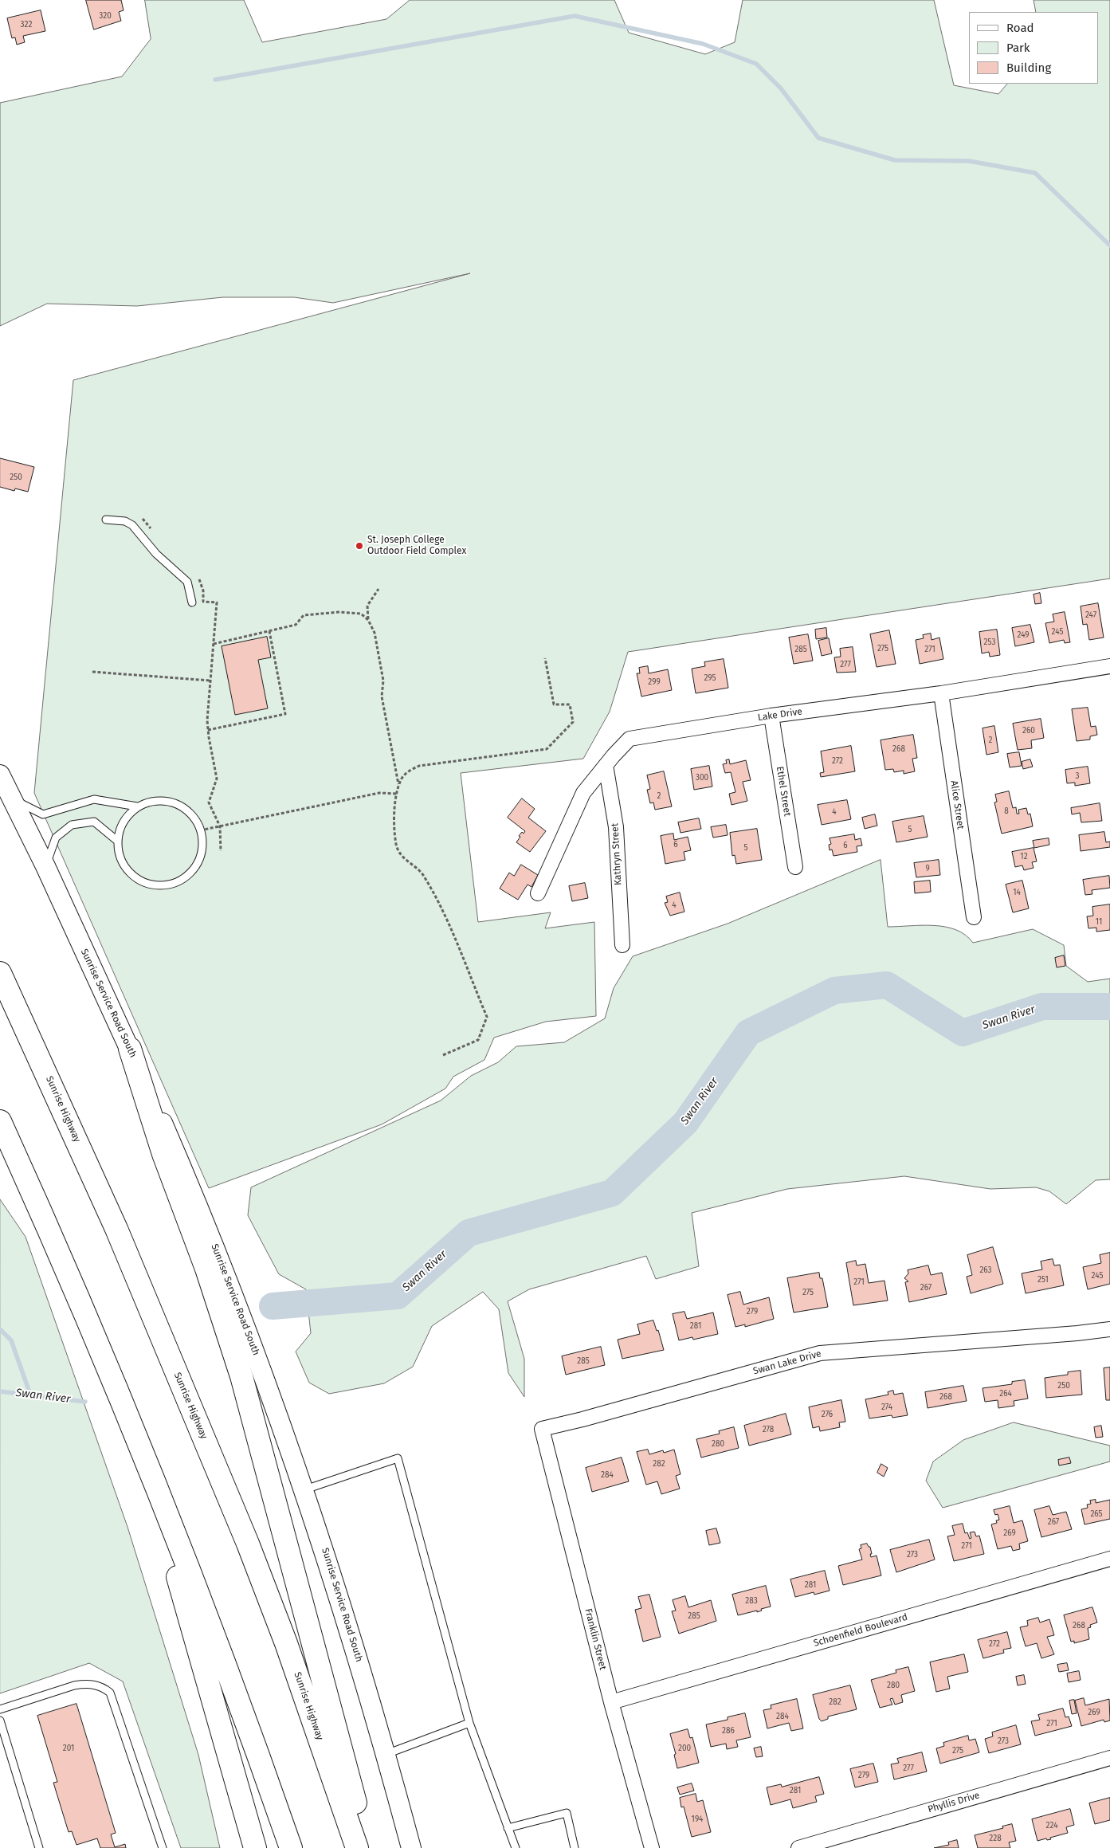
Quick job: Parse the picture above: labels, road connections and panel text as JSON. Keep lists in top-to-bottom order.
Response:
{
  "streets": {
    "highway": ["Sunrise Highway"],
    "main road": ["Sunrise Service Road South"],
    "street": [
      "Lake Drive",
      "Ethel Street",
      "Alice Street",
      "Kathryn Street",
      "Swan Lake Drive",
      "Schoenfield Boulevard",
      "Franklin Street",
      "Phyllis Drive"
    ]
  },
  "crossings": [
    ["Lake Drive", "Ethel Street"],
    ["Lake Drive", "Alice Street"],
    ["Lake Drive", "Kathryn Street"],
    ["Swan Lake Drive", "Franklin Street"],
    ["Schoenfield Boulevard", "Franklin Street"]
  ],
  "water": ["Swan River"],
  "places": ["St. Joseph College Outdoor Field Complex"],
  "house_numbers": [
    "320",
    "322",
    "250",
    "247",
    "245",
    "249",
    "253",
    "275",
    "285",
    "271",
    "277",
    "295",
    "299",
    "260",
    "2",
    "268",
    "272",
    "3",
    "300",
    "2",
    "8",
    "4",
    "5",
    "6",
    "6",
    "5",
    "12",
    "9",
    "14",
    "4",
    "11",
    "263",
    "245",
    "251",
    "271",
    "267",
    "275",
    "279",
    "281",
    "285",
    "250",
    "264",
    "268",
    "274",
    "276",
    "278",
    "280",
    "282",
    "284",
    "265",
    "267",
    "269",
    "271",
    "273",
    "281",
    "283",
    "285",
    "268",
    "272",
    "280",
    "282",
    "269",
    "284",
    "271",
    "286",
    "273",
    "201",
    "200",
    "275",
    "277",
    "279",
    "281",
    "194",
    "224",
    "228"
  ],
  "legend": ["Road", "Park", "Building"]
}
